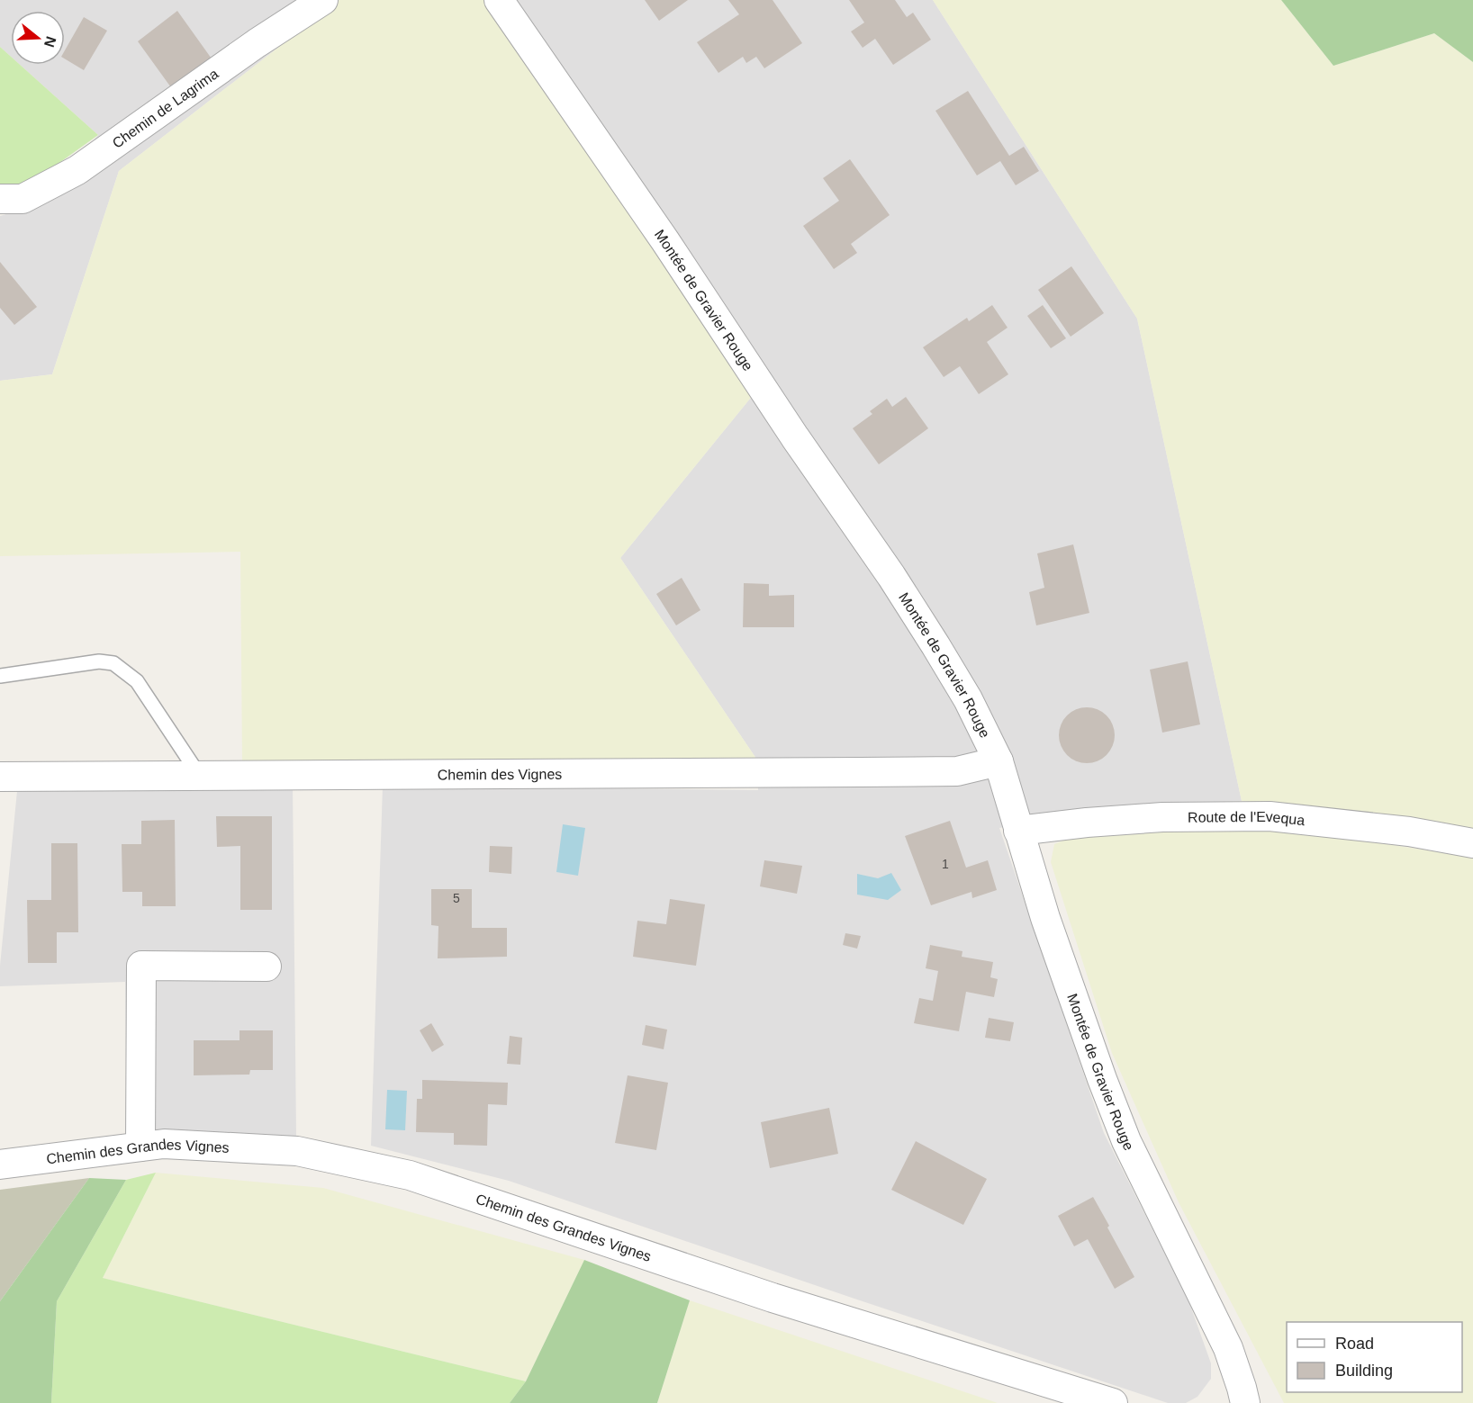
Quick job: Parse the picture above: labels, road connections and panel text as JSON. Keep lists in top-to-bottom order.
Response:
{
  "streets": {
    "street": [
      "Chemin de Lagrima",
      "Montée de Gravier Rouge",
      "Chemin des Vignes",
      "Route de l'Evequa",
      "Chemin des Grandes Vignes"
    ]
  },
  "crossings": [
    ["Montée de Gravier Rouge", "Chemin des Vignes"],
    ["Montée de Gravier Rouge", "Route de l'Evequa"]
  ],
  "house_numbers": ["1", "5"],
  "legend": ["Road", "Building"],
  "north": "right"
}
